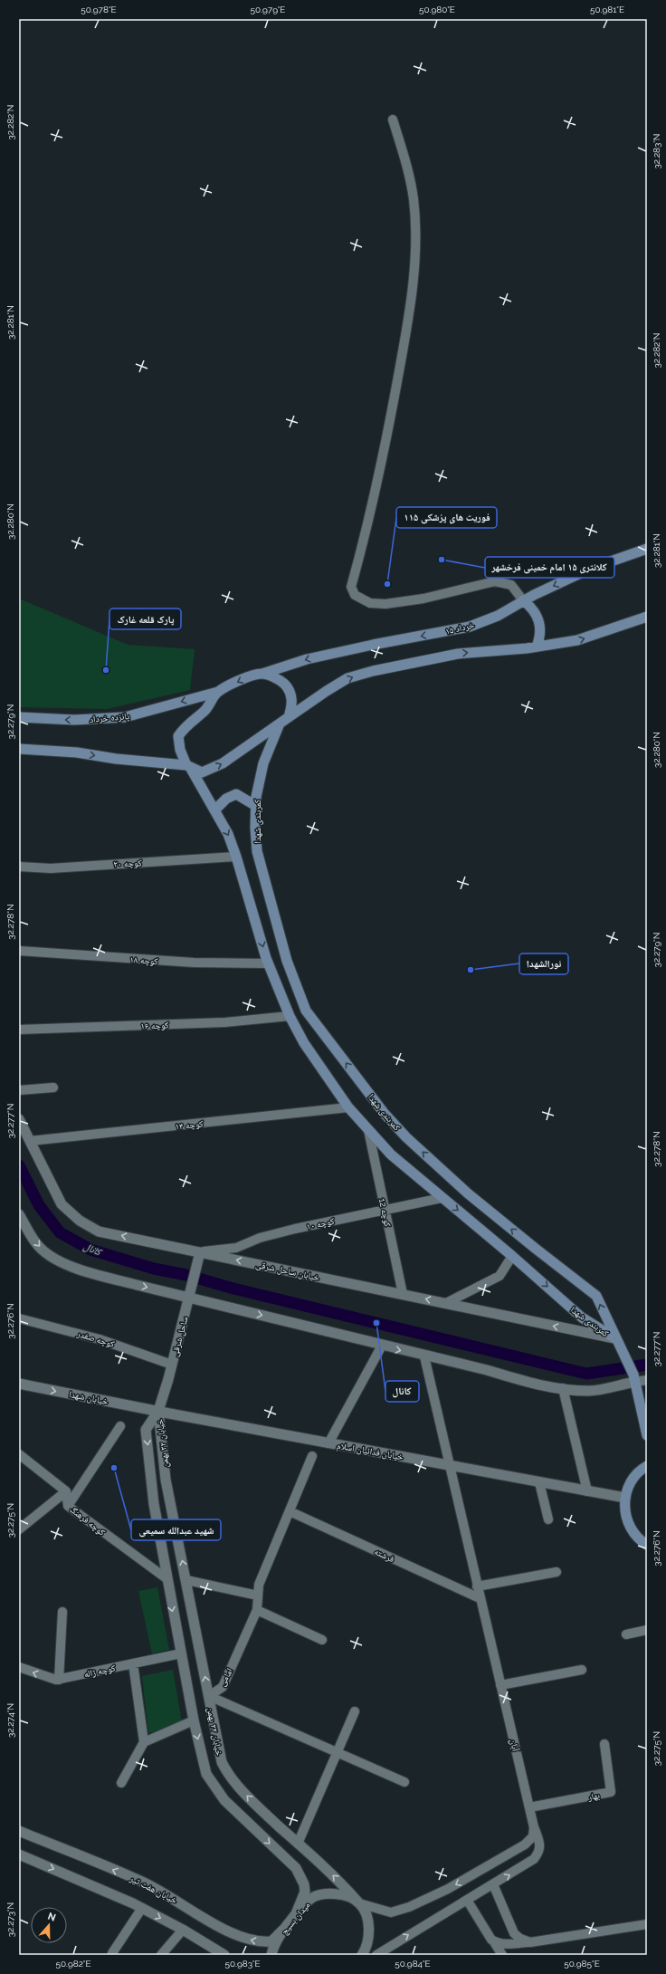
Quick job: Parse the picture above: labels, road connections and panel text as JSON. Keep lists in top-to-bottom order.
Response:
{
  "streets": {
    "main road": ["۱۵ خرداد", "پانزده خرداد", "کمربندی شهدا"],
    "street": [
      "کوچه ۲۰",
      "کوچه ۱۸",
      "کوچه ۱۶",
      "کوچه ۱۴",
      "کوچه 12",
      "کوچه ۱۰",
      "خیابان ساحل شرقی",
      "ساحل شرقی",
      "کوچه صفدر",
      "خیابان شهدا",
      "خیابان ۲۲ بهمن",
      "خیابان فدائیان اسلام",
      "کوچه فرهنگ",
      "فرشته",
      "کوچه ژاله",
      "امامی",
      "آبان",
      "بهار",
      "خیابان هفت تیر",
      "میدان بسیج"
    ]
  },
  "crossings": [
    ["۱۵ خرداد", "پانزده خرداد"],
    ["۱۵ خرداد", "کمربندی شهدا"],
    ["پانزده خرداد", "کمربندی شهدا"],
    ["کمربندی شهدا", "کوچه ۲۰"],
    ["کمربندی شهدا", "کوچه ۱۸"],
    ["کمربندی شهدا", "کوچه ۱۶"],
    ["کمربندی شهدا", "کوچه ۱۴"],
    ["کمربندی شهدا", "کوچه 12"],
    ["کمربندی شهدا", "کوچه ۱۰"],
    ["کمربندی شهدا", "خیابان ساحل شرقی"],
    ["کوچه ۱۴", "خیابان ساحل شرقی"],
    ["کوچه 12", "کوچه ۱۰"],
    ["کوچه 12", "خیابان ساحل شرقی"],
    ["کوچه ۱۰", "خیابان ساحل شرقی"],
    ["کوچه ۱۰", "ساحل شرقی"],
    ["خیابان ساحل شرقی", "ساحل شرقی"],
    ["ساحل شرقی", "کوچه صفدر"],
    ["ساحل شرقی", "خیابان شهدا"],
    ["ساحل شرقی", "خیابان ۲۲ بهمن"],
    ["ساحل شرقی", "خیابان فدائیان اسلام"],
    ["خیابان شهدا", "خیابان ۲۲ بهمن"],
    ["خیابان شهدا", "خیابان فدائیان اسلام"],
    ["خیابان ۲۲ بهمن", "خیابان فدائیان اسلام"],
    ["خیابان ۲۲ بهمن", "کوچه فرهنگ"],
    ["خیابان ۲۲ بهمن", "کوچه ژاله"],
    ["خیابان ۲۲ بهمن", "امامی"],
    ["خیابان ۲۲ بهمن", "میدان بسیج"],
    ["خیابان فدائیان اسلام", "آبان"],
    ["فرشته", "امامی"],
    ["فرشته", "آبان"],
    ["آبان", "بهار"],
    ["خیابان هفت تیر", "میدان بسیج"]
  ],
  "one_way": ["خیابان شهدا"],
  "water": ["کانال"],
  "places": [
    "کلانتری ۱۵ امام خمینی فرخشهر",
    "فوریت های پزشکی ۱۱۵",
    "پارک قلعه غارک",
    "نورالشهدا",
    "کانال",
    "شهید عبدالله سمیعی"
  ],
  "north": "top",
  "coordinates": [
    "50.978°E",
    "50.979°E",
    "50.980°E",
    "50.981°E",
    "32.282°N",
    "32.283°N",
    "32.281°N",
    "32.280°N",
    "32.279°N",
    "32.278°N",
    "32.277°N",
    "32.276°N",
    "32.275°N",
    "32.274°N",
    "32.273°N",
    "50.982°E",
    "50.983°E",
    "50.984°E",
    "50.985°E"
  ]
}
